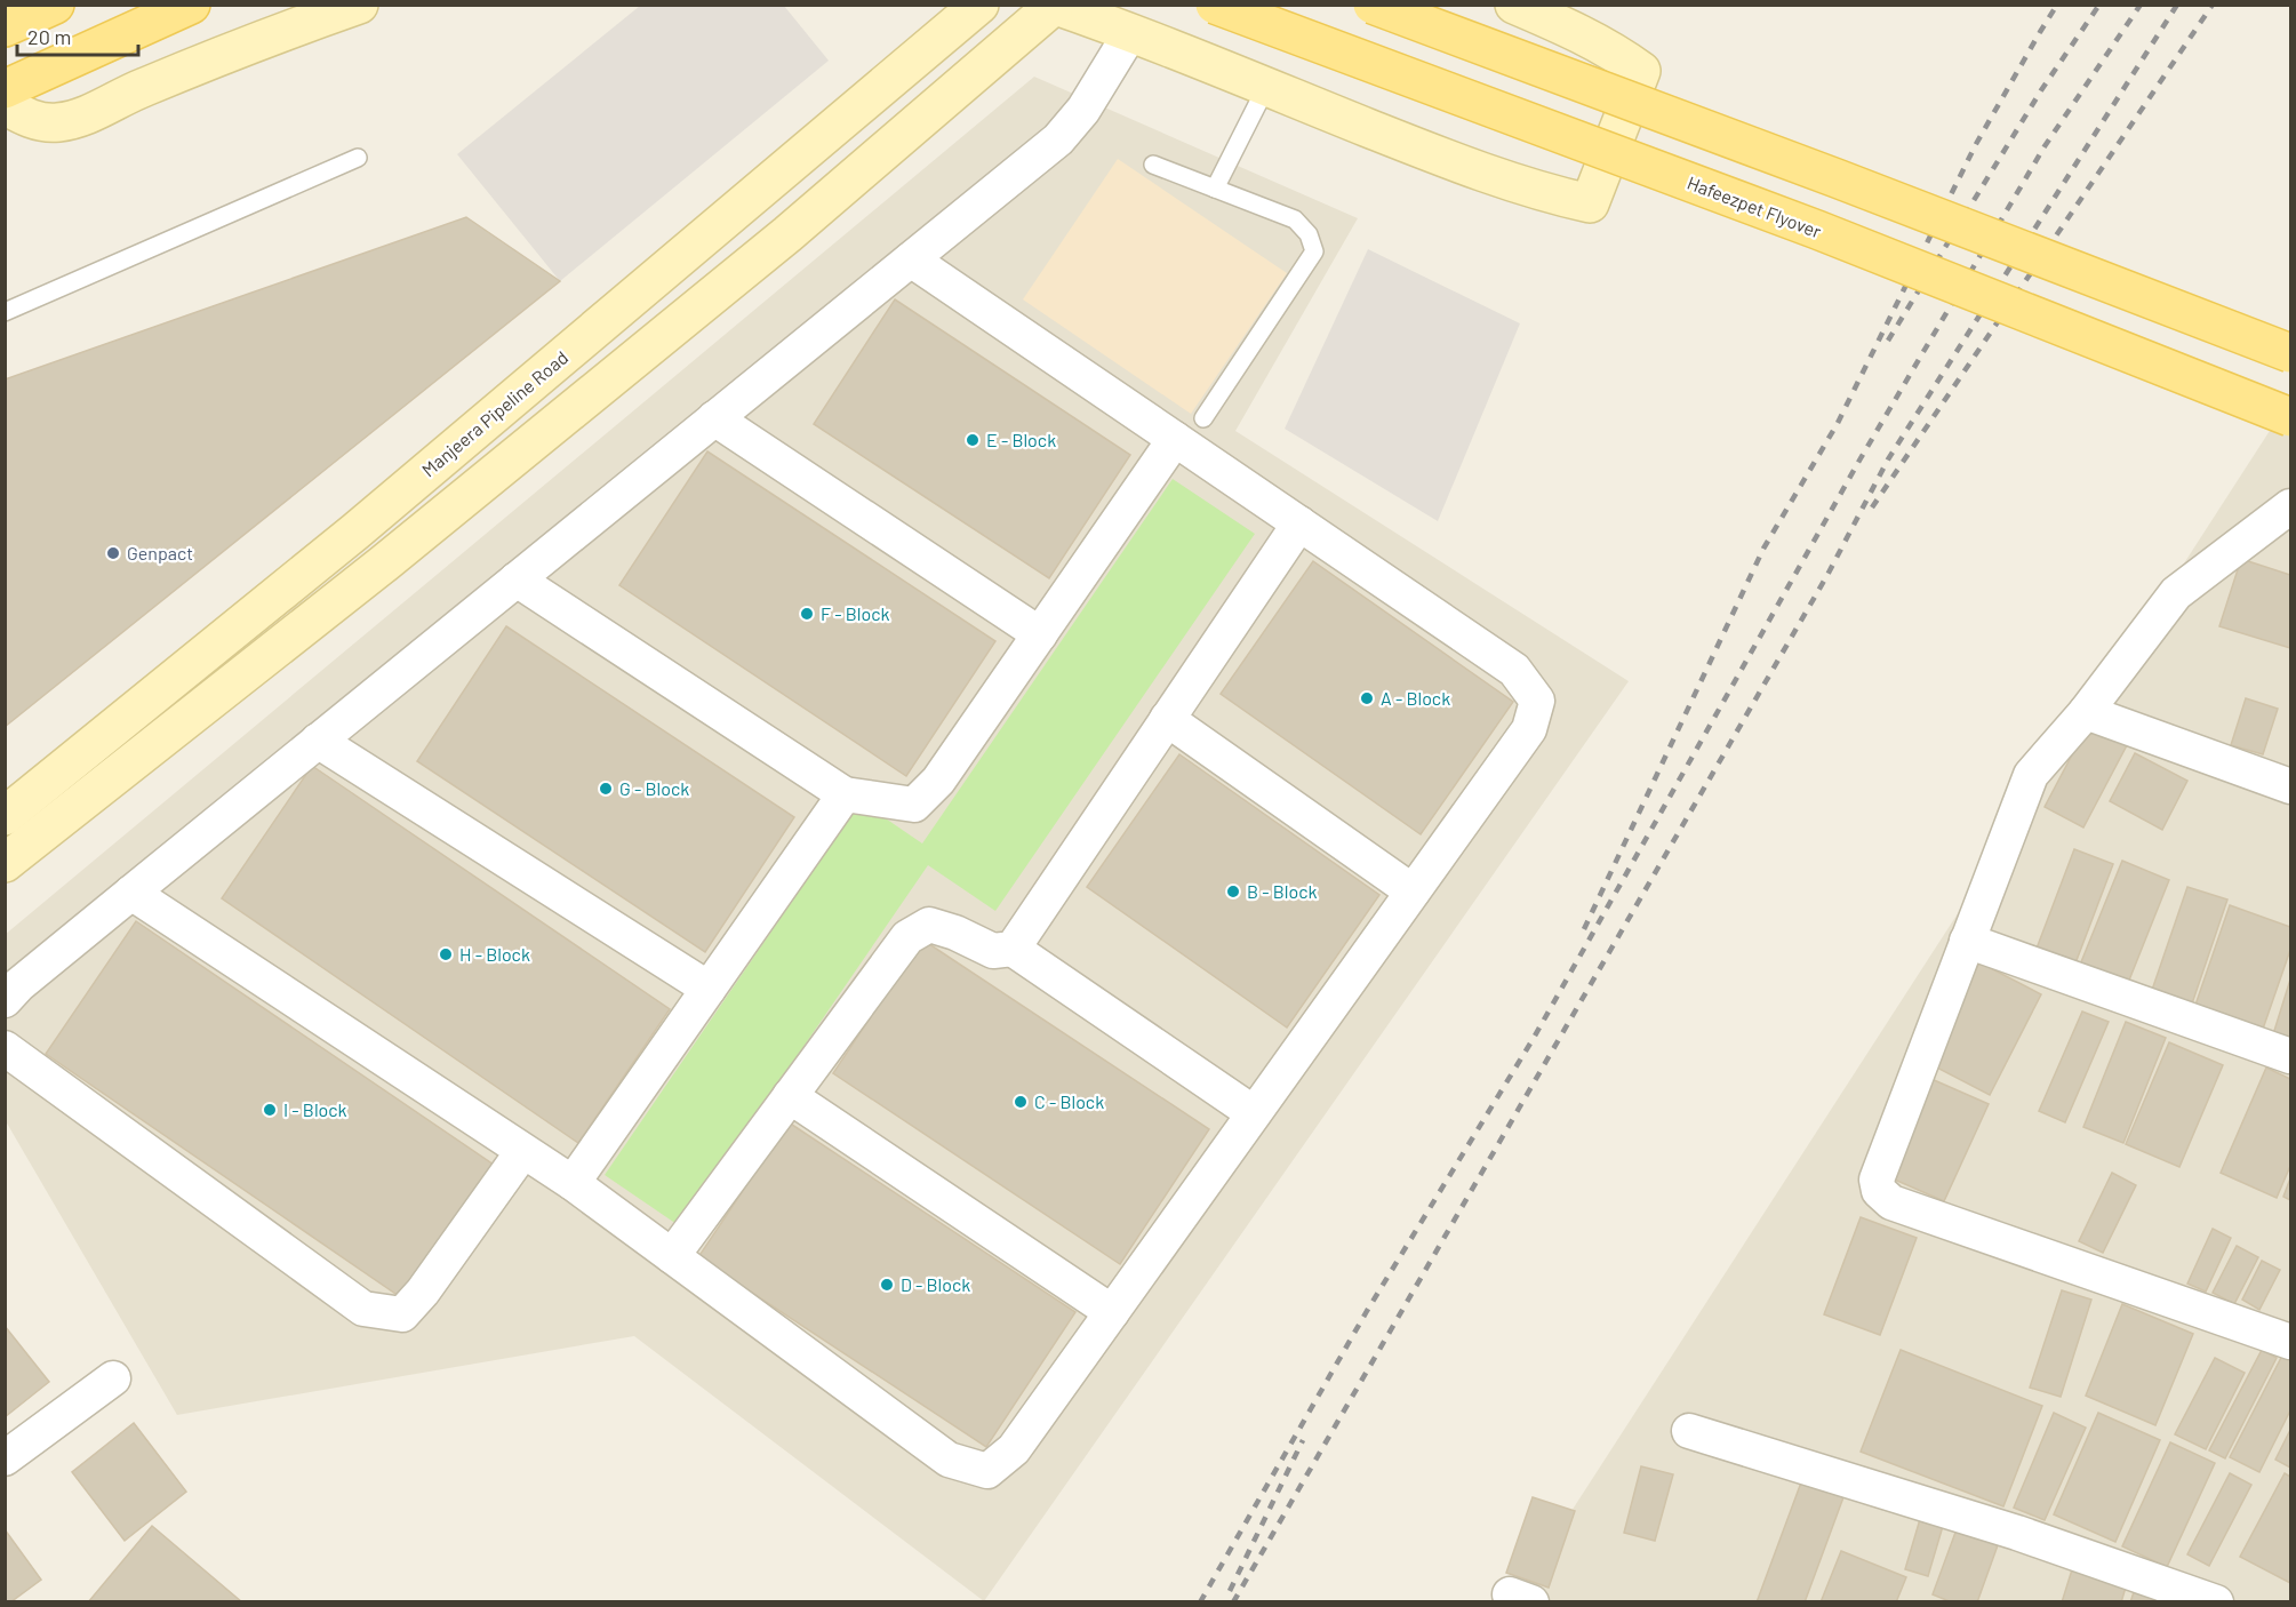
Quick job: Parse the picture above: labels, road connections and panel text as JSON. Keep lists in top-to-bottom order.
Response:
{
  "streets": {
    "main road": ["Hafeezpet Flyover", "Manjeera Pipeline Road"]
  },
  "places": [
    "E - Block",
    "Genpact",
    "F - Block",
    "A - Block",
    "G - Block",
    "B - Block",
    "H - Block",
    "C - Block",
    "I - Block",
    "D - Block"
  ],
  "scale_bar": "20 m"
}
